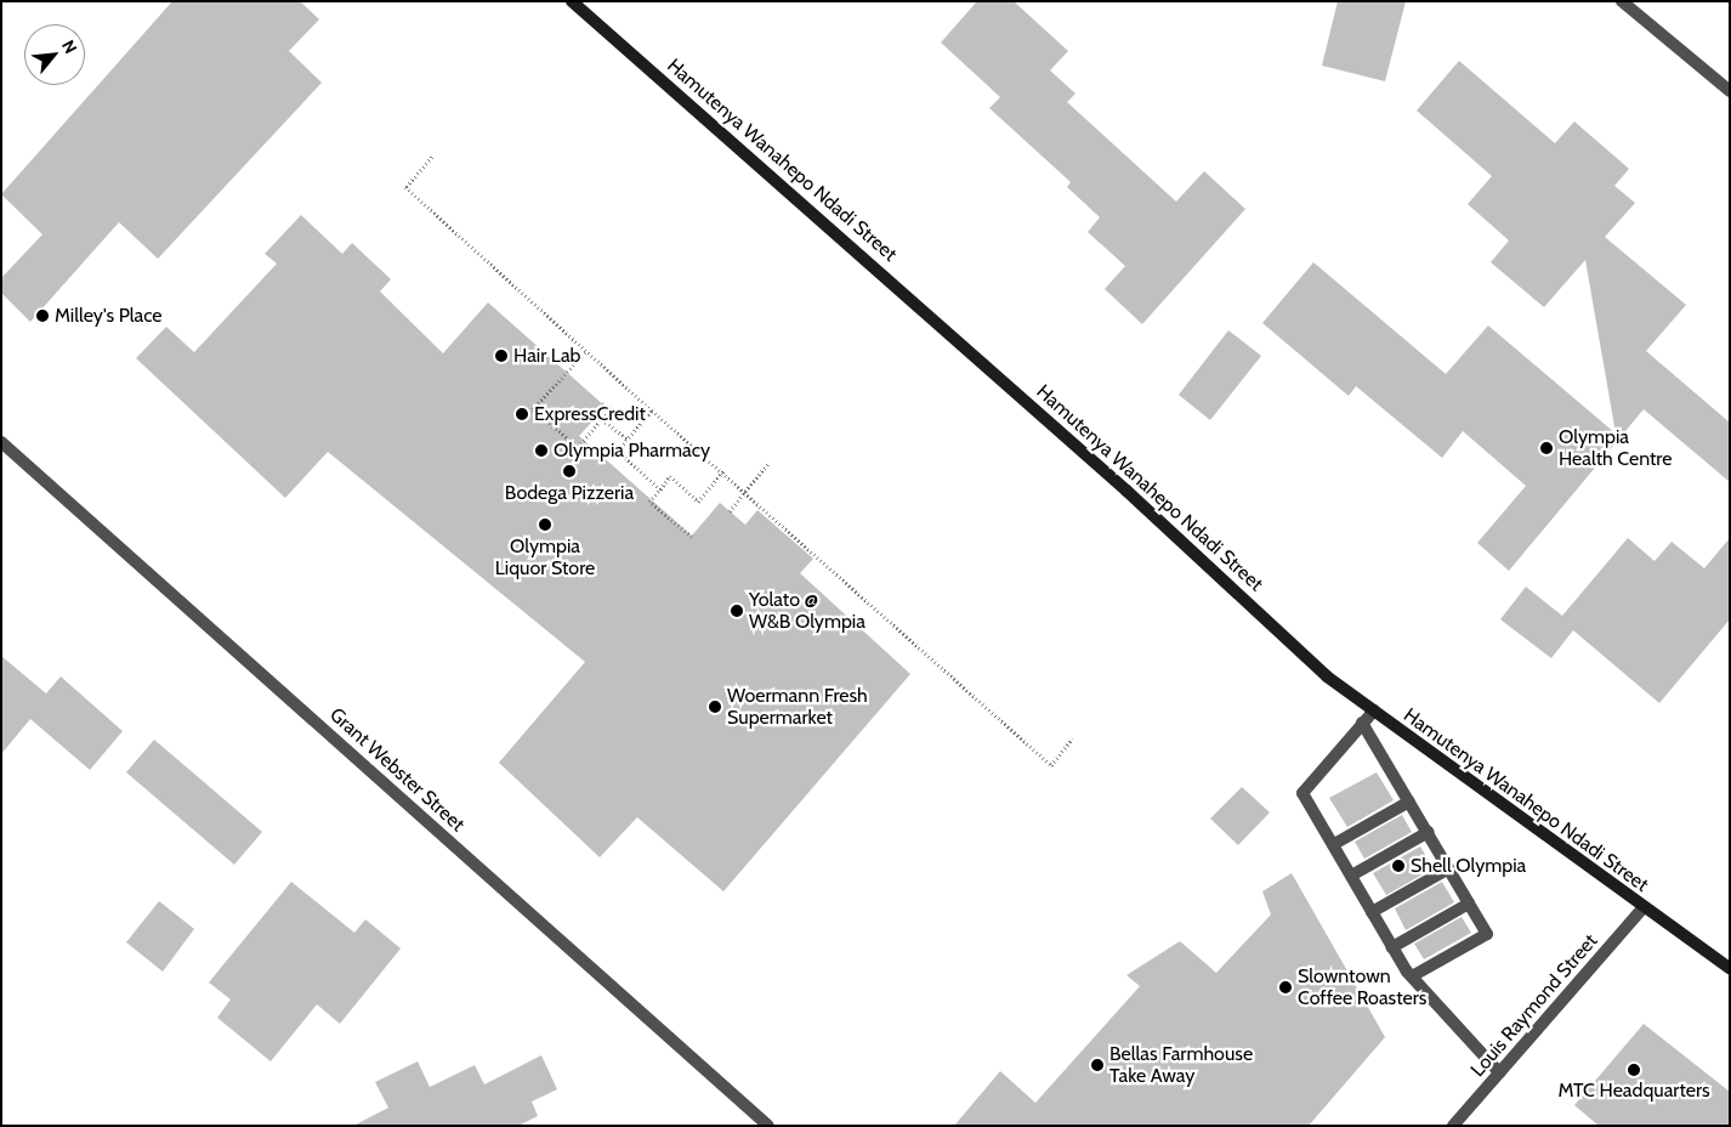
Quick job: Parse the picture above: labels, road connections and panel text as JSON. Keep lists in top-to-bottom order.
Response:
{
  "streets": {
    "street": ["Hamutenya Wanahepo Ndadi Street", "Grant Webster Street", "Louis Raymond Street"]
  },
  "crossings": [
    ["Hamutenya Wanahepo Ndadi Street", "Louis Raymond Street"]
  ],
  "places": [
    "Milley's Place",
    "Hair Lab",
    "ExpressCredit",
    "Olympia Health Centre",
    "Olympia Pharmacy",
    "Bodega Pizzeria",
    "Olympia Liquor Store",
    "Yolato @ W&B Olympia",
    "Woermann Fresh Supermarket",
    "Shell Olympia",
    "Slowntown Coffee Roasters",
    "Bellas Farmhouse Take Away",
    "MTC Headquarters"
  ],
  "north": "top right"
}
